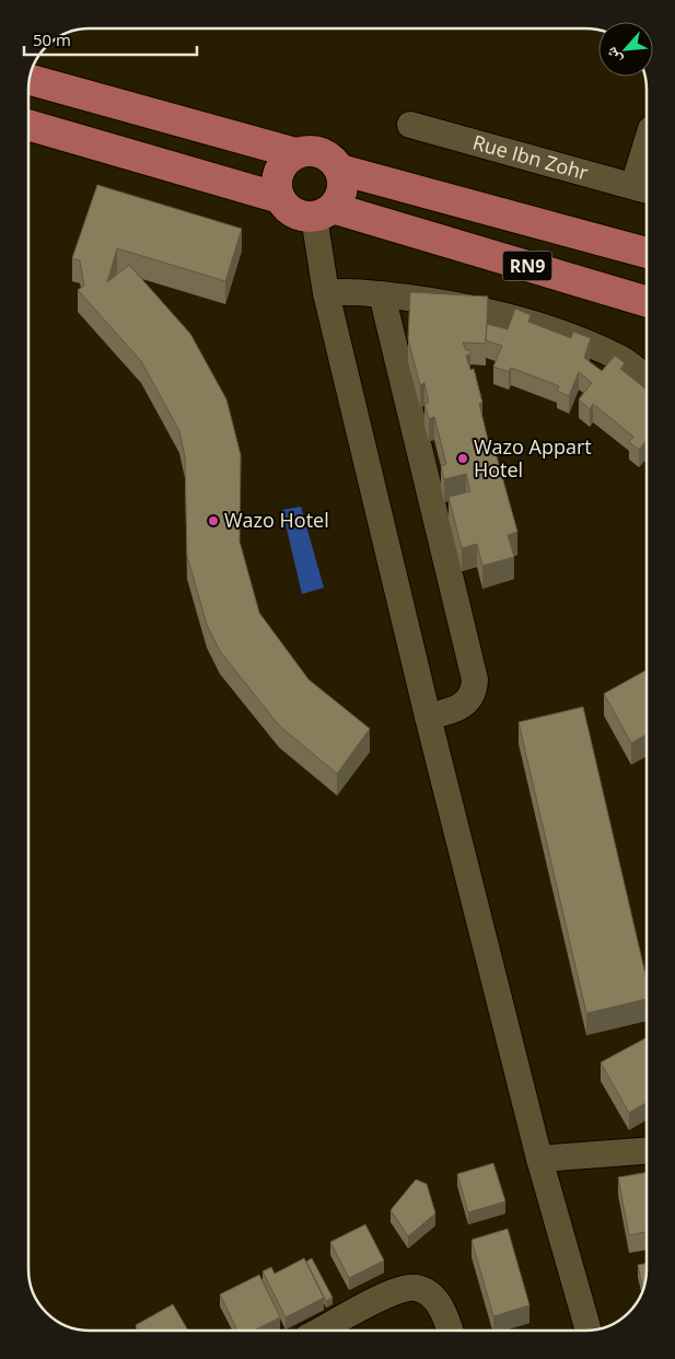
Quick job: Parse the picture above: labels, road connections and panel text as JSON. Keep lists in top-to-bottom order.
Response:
{
  "streets": {
    "main road": ["RN9"],
    "street": ["Rue Ibn Zohr"]
  },
  "places": ["Wazo Appart Hotel", "Wazo Hotel"],
  "scale_bar": "50 m",
  "north": "bottom left"
}
